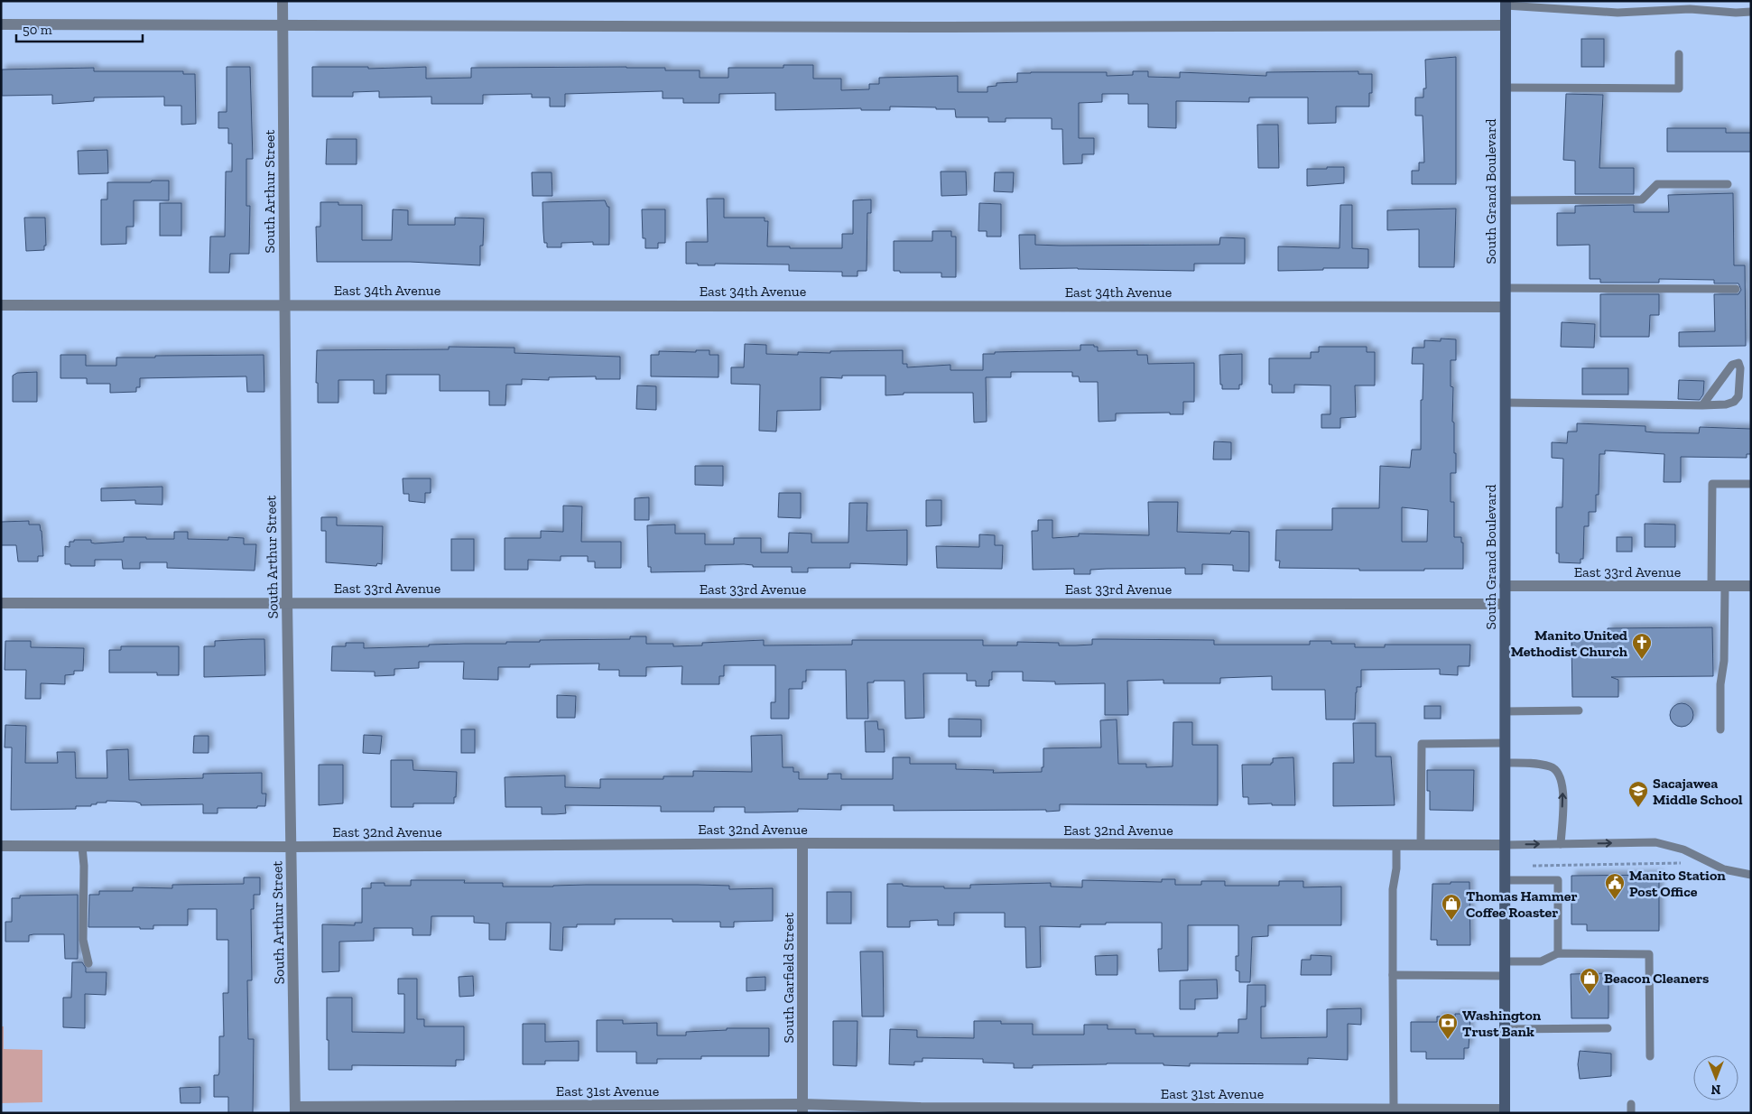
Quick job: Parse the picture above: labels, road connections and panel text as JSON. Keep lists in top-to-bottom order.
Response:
{
  "streets": {
    "main road": ["South Grand Boulevard"],
    "street": [
      "South Arthur Street",
      "East 34th Avenue",
      "East 33rd Avenue",
      "East 32nd Avenue",
      "South Garfield Street",
      "East 31st Avenue"
    ]
  },
  "crossings": [
    ["South Arthur Street", "East 34th Avenue"],
    ["South Arthur Street", "East 33rd Avenue"],
    ["South Arthur Street", "East 32nd Avenue"],
    ["South Arthur Street", "East 31st Avenue"],
    ["South Grand Boulevard", "East 34th Avenue"],
    ["South Grand Boulevard", "East 33rd Avenue"],
    ["South Grand Boulevard", "East 32nd Avenue"],
    ["South Grand Boulevard", "East 31st Avenue"],
    ["East 32nd Avenue", "South Garfield Street"],
    ["South Garfield Street", "East 31st Avenue"]
  ],
  "places": {
    "church": ["Manito United Methodist Church"],
    "school or university": ["Sacajawea Middle School"],
    "public building": ["Manito Station Post Office"],
    "shop": ["Thomas Hammer Coffee Roaster", "Beacon Cleaners"],
    "bank": ["Washington Trust Bank"]
  },
  "scale_bar": "50 m",
  "north": "bottom"
}
